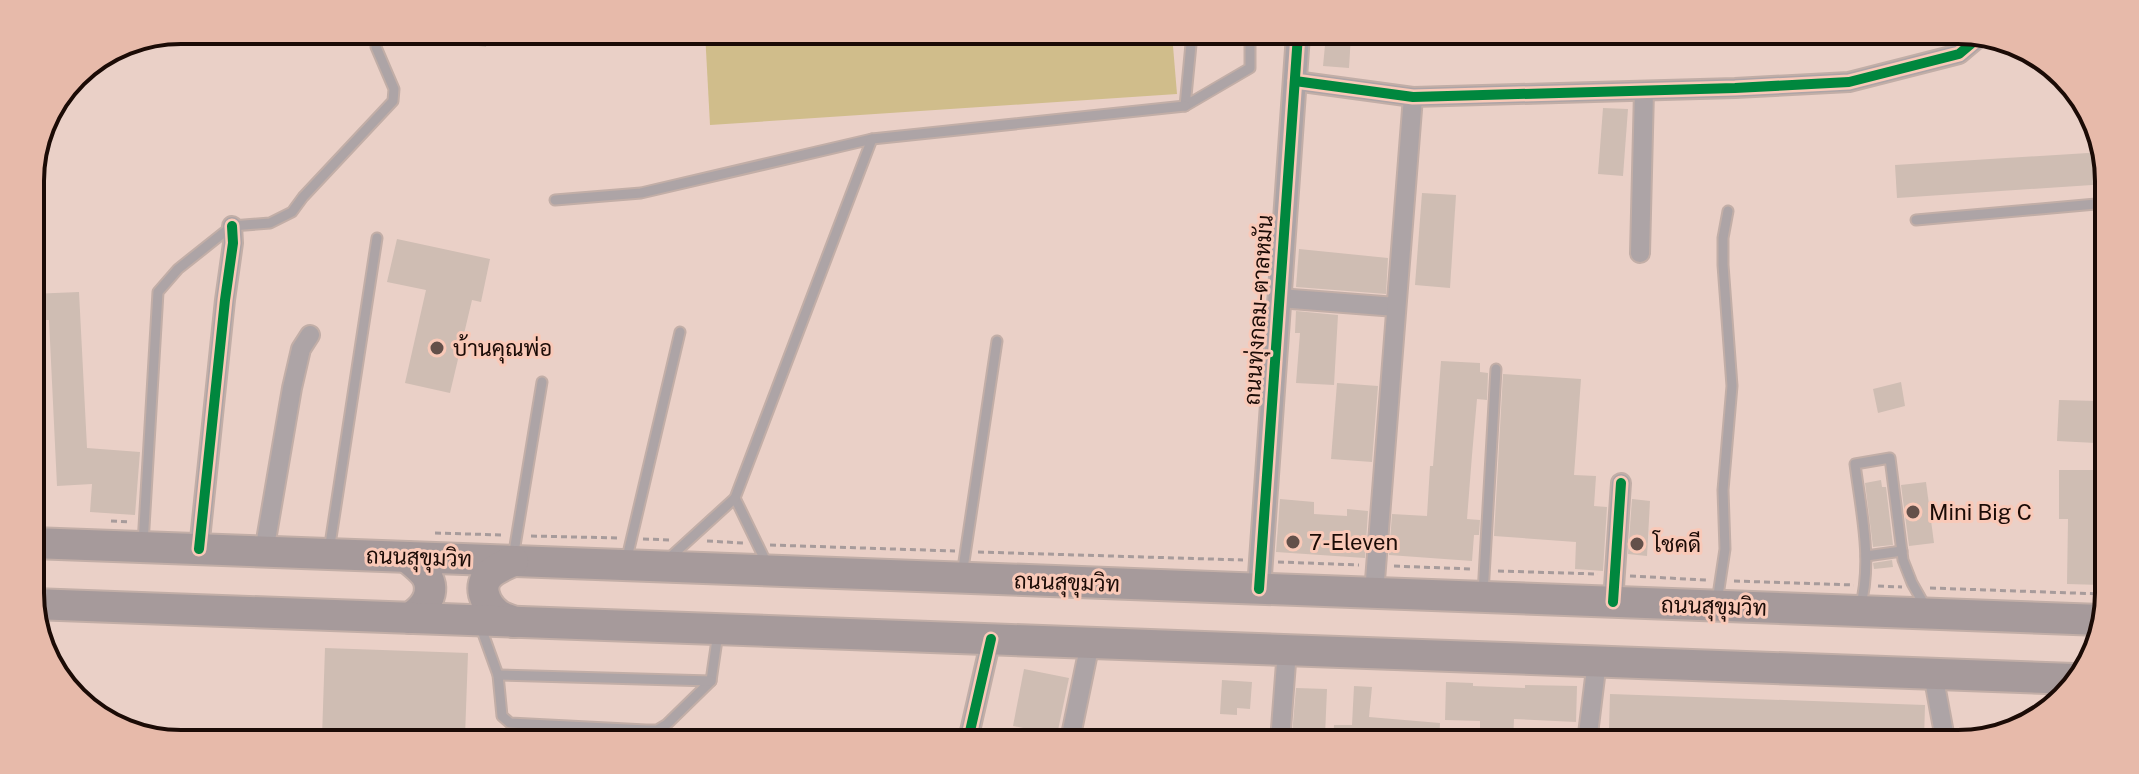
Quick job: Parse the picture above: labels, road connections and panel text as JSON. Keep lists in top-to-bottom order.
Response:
{
  "streets": {
    "highway": ["ถนนสุขุมวิท"],
    "street": ["ถนนทุ่งกลม-ตาลหมัน"]
  },
  "crossings": [
    ["ถนนทุ่งกลม-ตาลหมัน", "ถนนสุขุมวิท"]
  ],
  "places": [
    "บ้านคุณพ่อ",
    "Mini Big C",
    "7-Eleven",
    "โชคดี"
  ]
}
